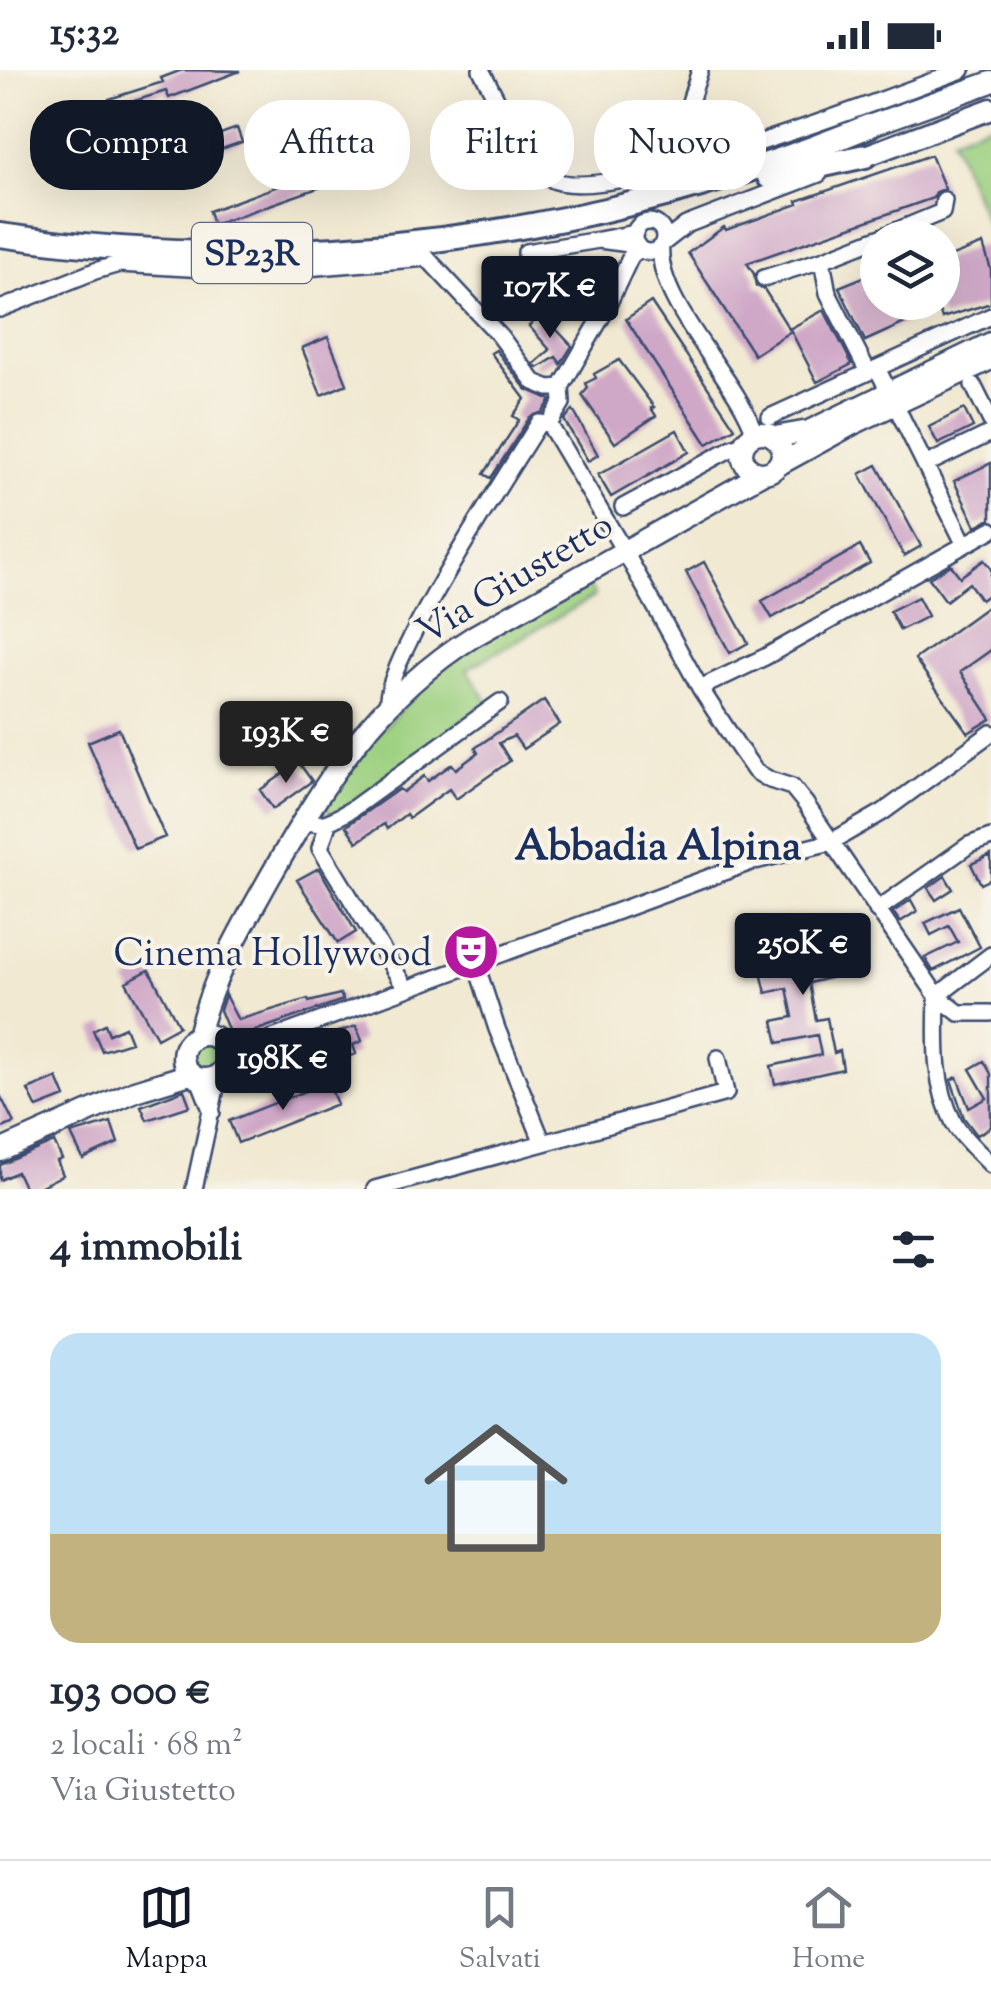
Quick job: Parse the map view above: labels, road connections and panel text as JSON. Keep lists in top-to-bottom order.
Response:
{
  "streets": {
    "highway": ["SP23R"],
    "main road": ["Via Giustetto"]
  },
  "districts": ["Abbadia Alpina"],
  "places": {
    "theatre": ["Cinema Hollywood"]
  },
  "page": {
    "status": "15:32",
    "chip": [
      "Compra",
      "Affitta",
      "Filtri",
      "Nuovo"
    ],
    "price": [
      "107K €",
      "193K €",
      "250K €",
      "198K €"
    ],
    "heading": "4 immobili",
    "list": [
      {
        "name": "193 000 €",
        "note": "2 locali · 68 m² · Via Giustetto"
      }
    ],
    "tabs": ["Mappa", "Salvati", "Home"]
  }
}
